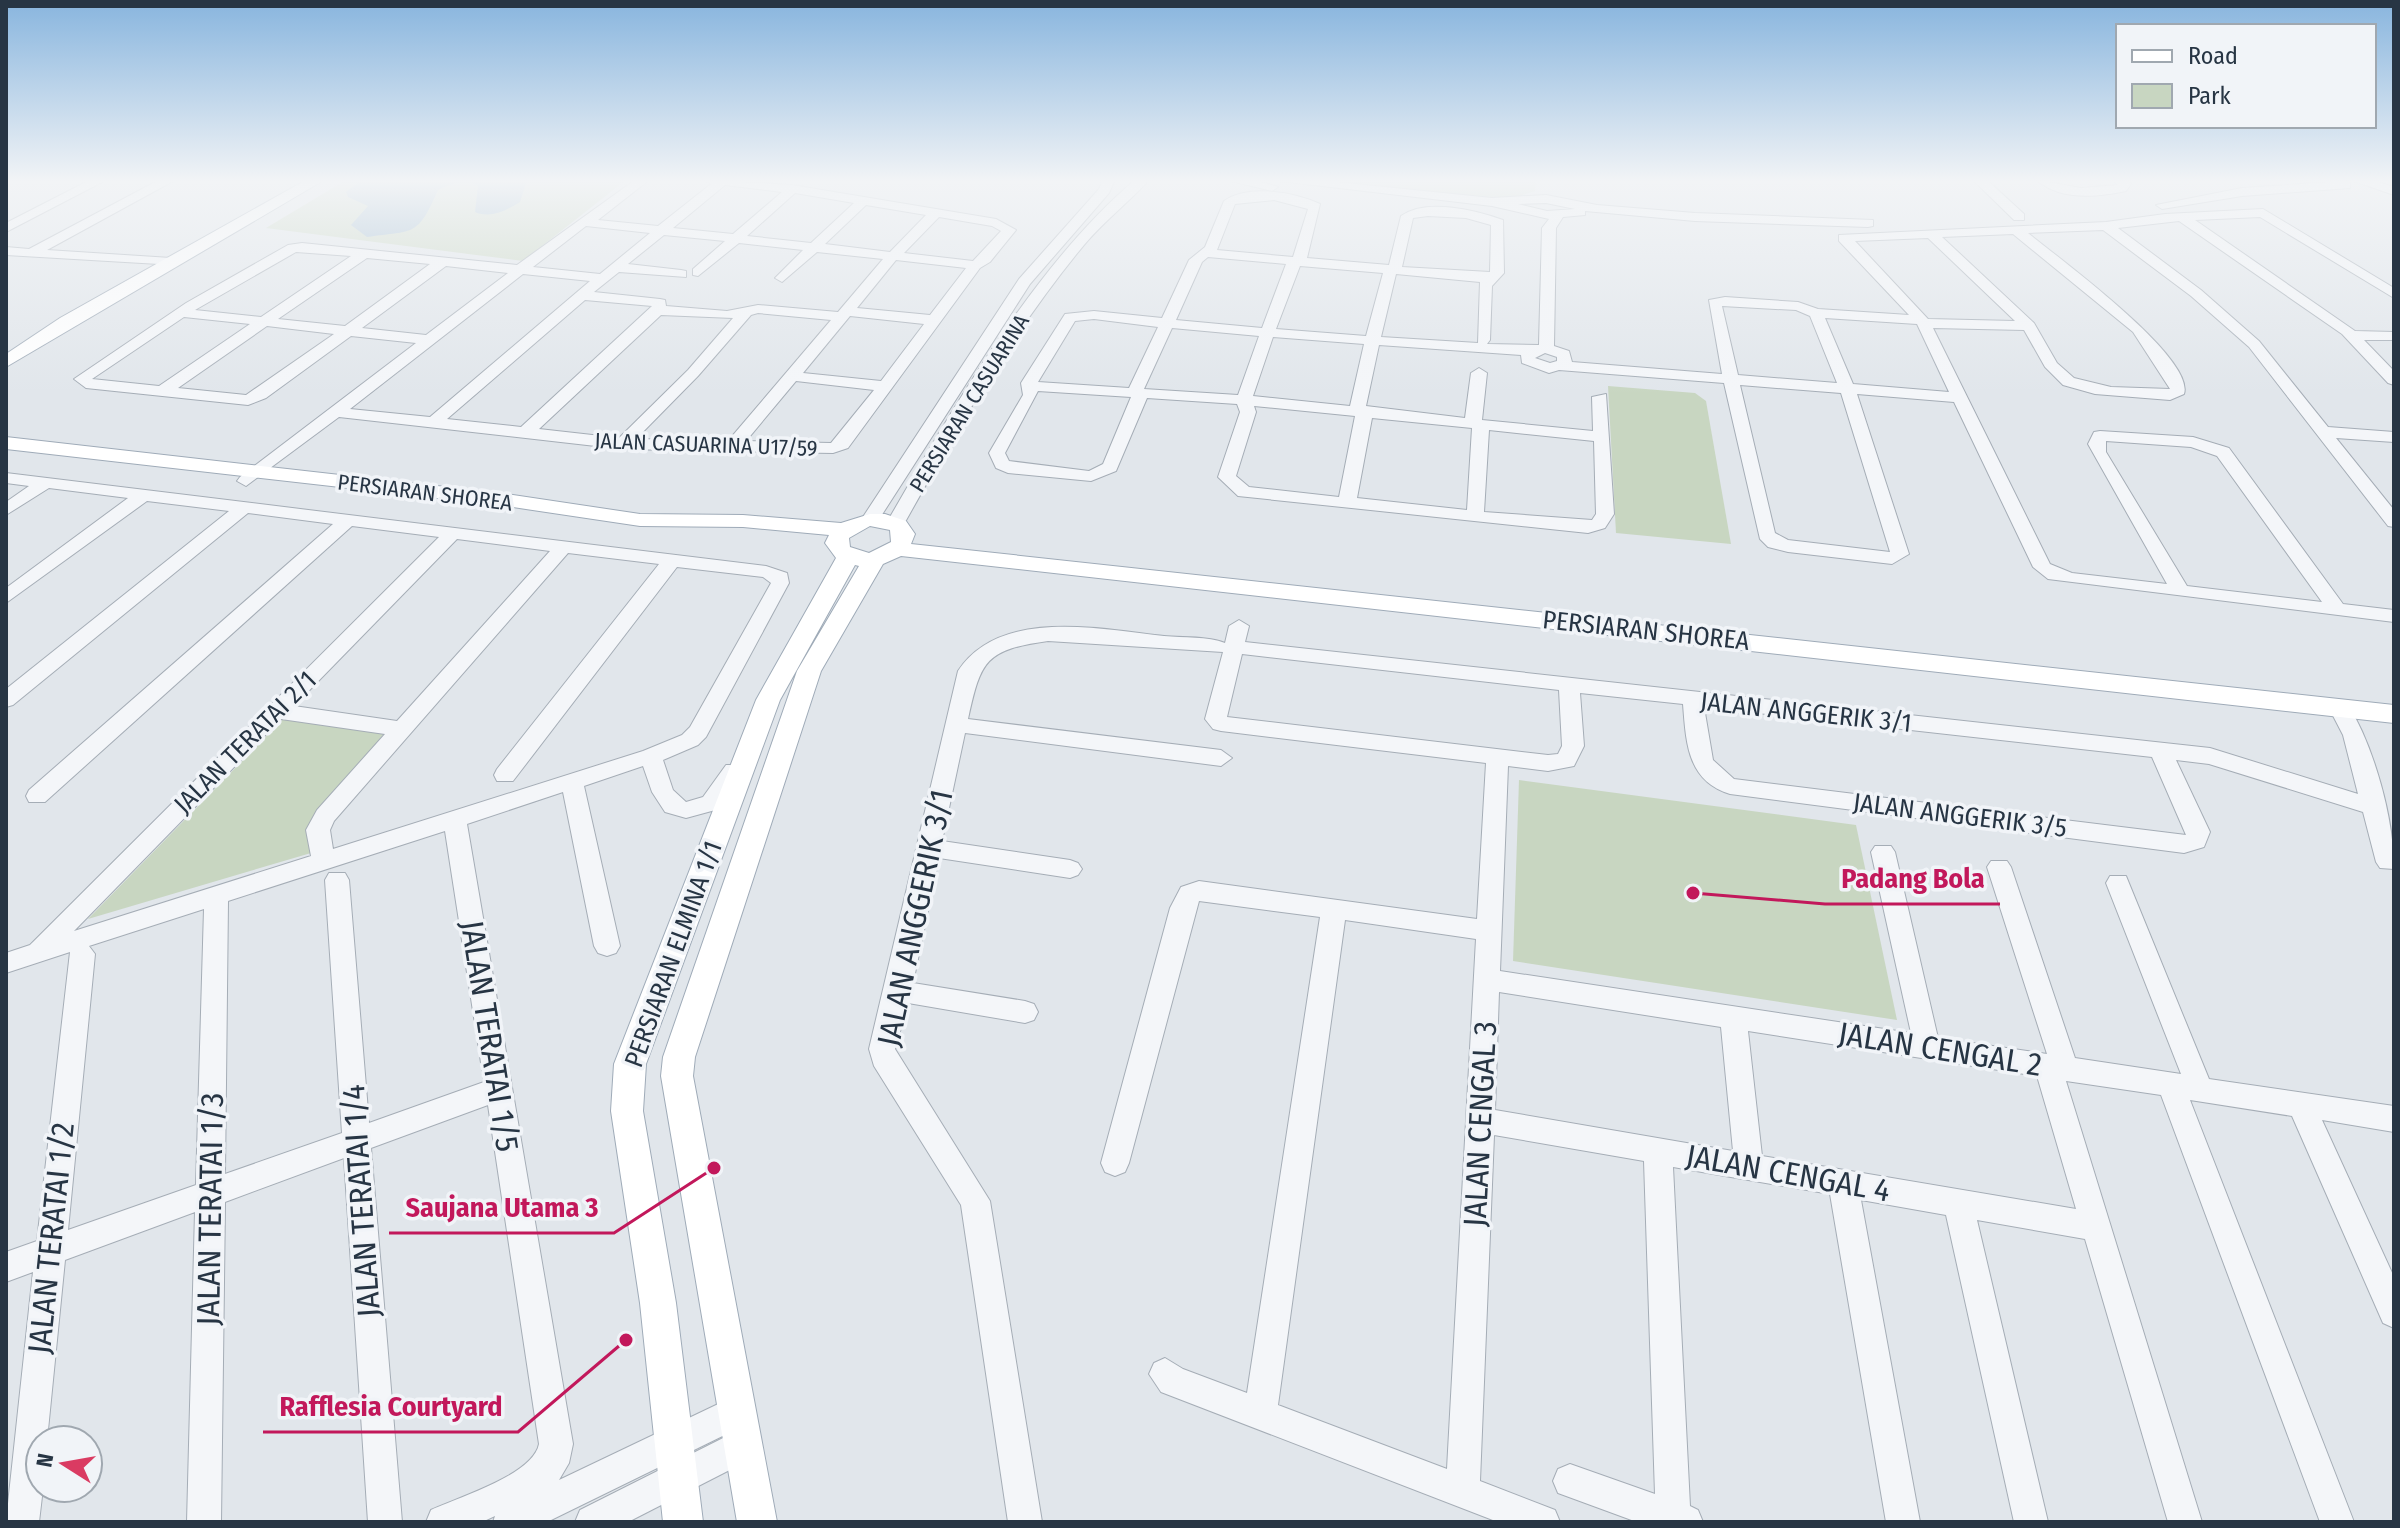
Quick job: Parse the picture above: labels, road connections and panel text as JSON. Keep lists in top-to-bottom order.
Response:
{
  "streets": {
    "main road": ["PERSIARAN SHOREA", "PERSIARAN ELMINA 1/1"],
    "street": [
      "PERSIARAN CASUARINA",
      "JALAN CASUARINA U17/59",
      "JALAN ANGGERIK 3/1",
      "JALAN TERATAI 2/1",
      "JALAN ANGGERIK 3/5",
      "JALAN TERATAI 1/5",
      "JALAN CENGAL 2",
      "JALAN CENGAL 3",
      "JALAN CENGAL 4",
      "JALAN TERATAI 1/4",
      "JALAN TERATAI 1/3",
      "JALAN TERATAI 1/2"
    ]
  },
  "crossings": [
    ["PERSIARAN CASUARINA", "PERSIARAN SHOREA"],
    ["PERSIARAN CASUARINA", "PERSIARAN ELMINA 1/1"],
    ["PERSIARAN SHOREA", "PERSIARAN ELMINA 1/1"],
    ["JALAN ANGGERIK 3/1", "JALAN ANGGERIK 3/5"],
    ["JALAN CENGAL 2", "JALAN CENGAL 3"],
    ["JALAN CENGAL 3", "JALAN CENGAL 4"]
  ],
  "places": ["Padang Bola", "Saujana Utama 3", "Rafflesia Courtyard"],
  "legend": ["Road", "Park"],
  "north": "left"
}
